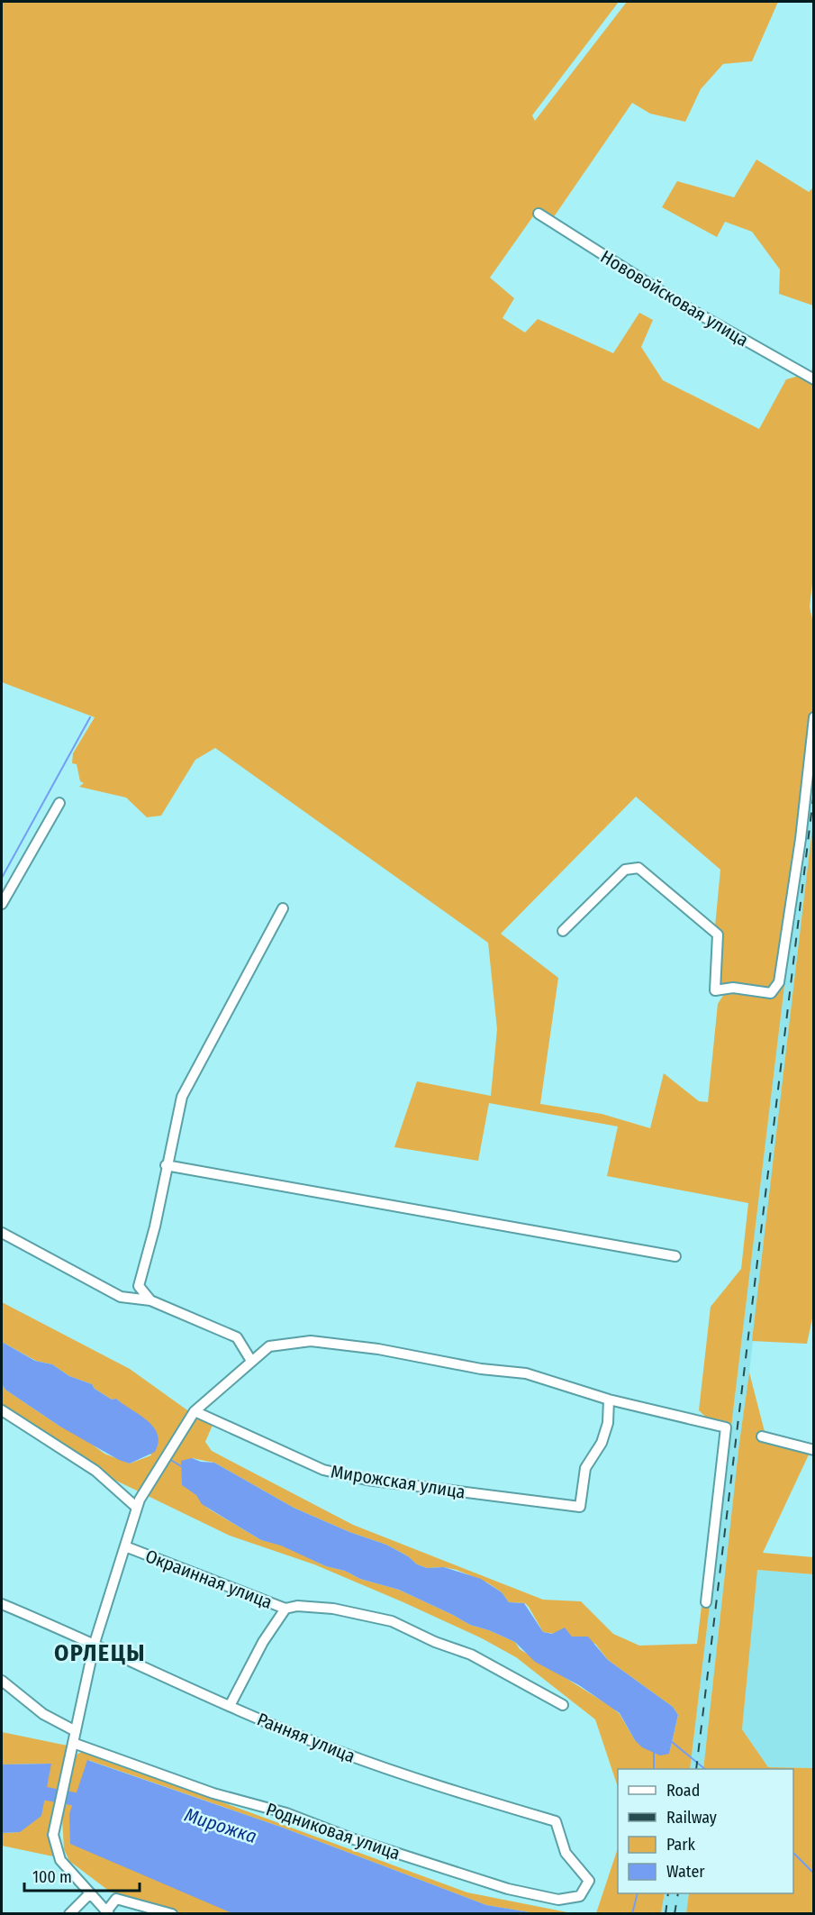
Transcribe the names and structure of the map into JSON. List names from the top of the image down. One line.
{"streets":{"street":["Нововойсковая улица","Мирожская улица","Окраинная улица","Ранняя улица","Родниковая улица"]},"crossings":[["Ранняя улица","Родниковая улица"]],"districts":["ОРЛЕЦЫ"],"water":["Мирожка"],"legend":["Road","Railway","Park","Water"],"scale_bar":"100 m"}
